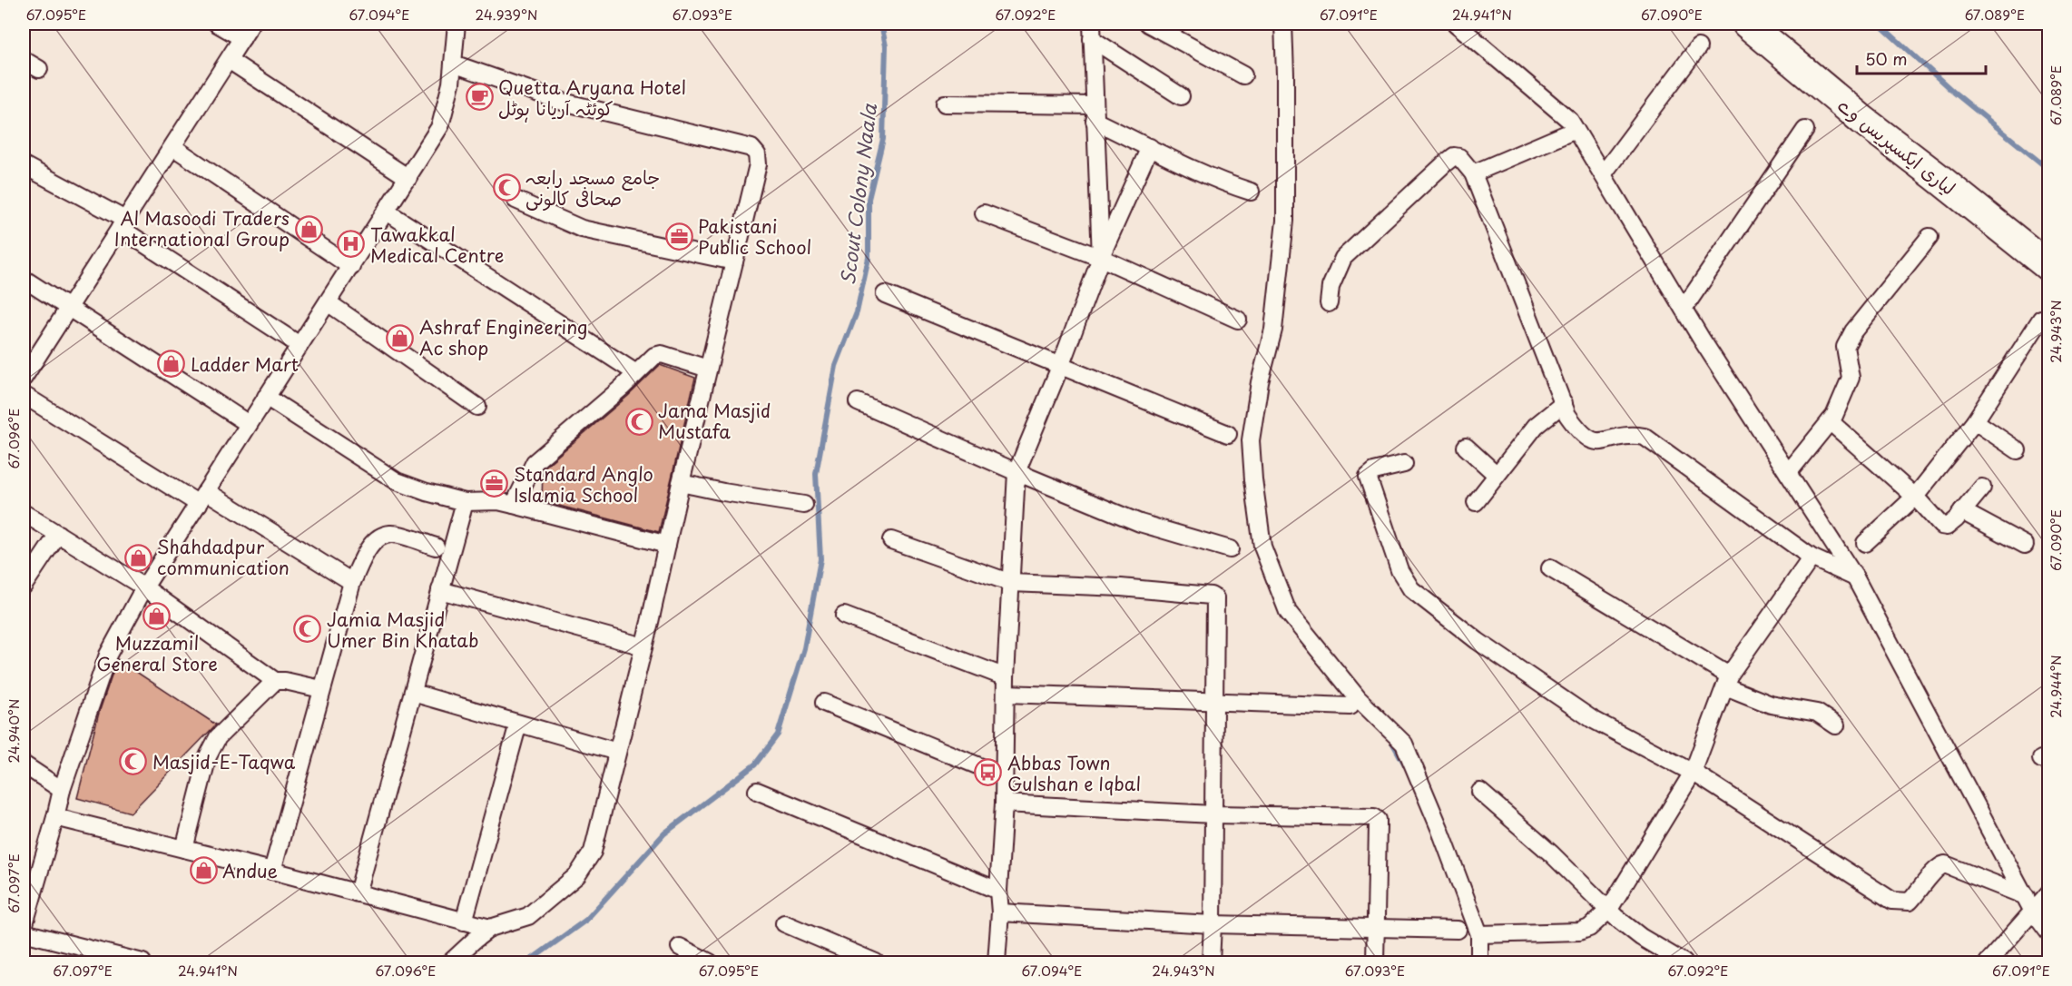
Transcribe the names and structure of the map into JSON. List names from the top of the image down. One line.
{"streets":{"highway":["لیاری ایکسپریس وے"]},"water":["Scout Colony Naala"],"places":{"cafe":["Quetta Aryana Hotel کوئٹہ آریانا ہوٹل"],"mosque":["جامع مسجد رابعہ صحافی کالونی","Jama Masjid Mustafa","Jamia Masjid Umer Bin Khatab","Masjid-E-Taqwa"],"shop":["Al Masoodi Traders International Group","Ashraf Engineering Ac shop","Ladder Mart","Shahdadpur communication","Muzzamil General Store","Andue"],"office":["Pakistani Public School","Standard Anglo Islamia School"],"hospital":["Tawakkal Medical Centre"],"bus stop":["Abbas Town Gulshan e Iqbal"]},"scale_bar":"50 m","coordinates":["67.095°E","67.094°E","24.939°N","67.093°E","67.092°E","67.091°E","24.941°N","67.090°E","67.089°E","24.943°N","67.096°E","24.944°N","24.940°N","67.097°E"]}
